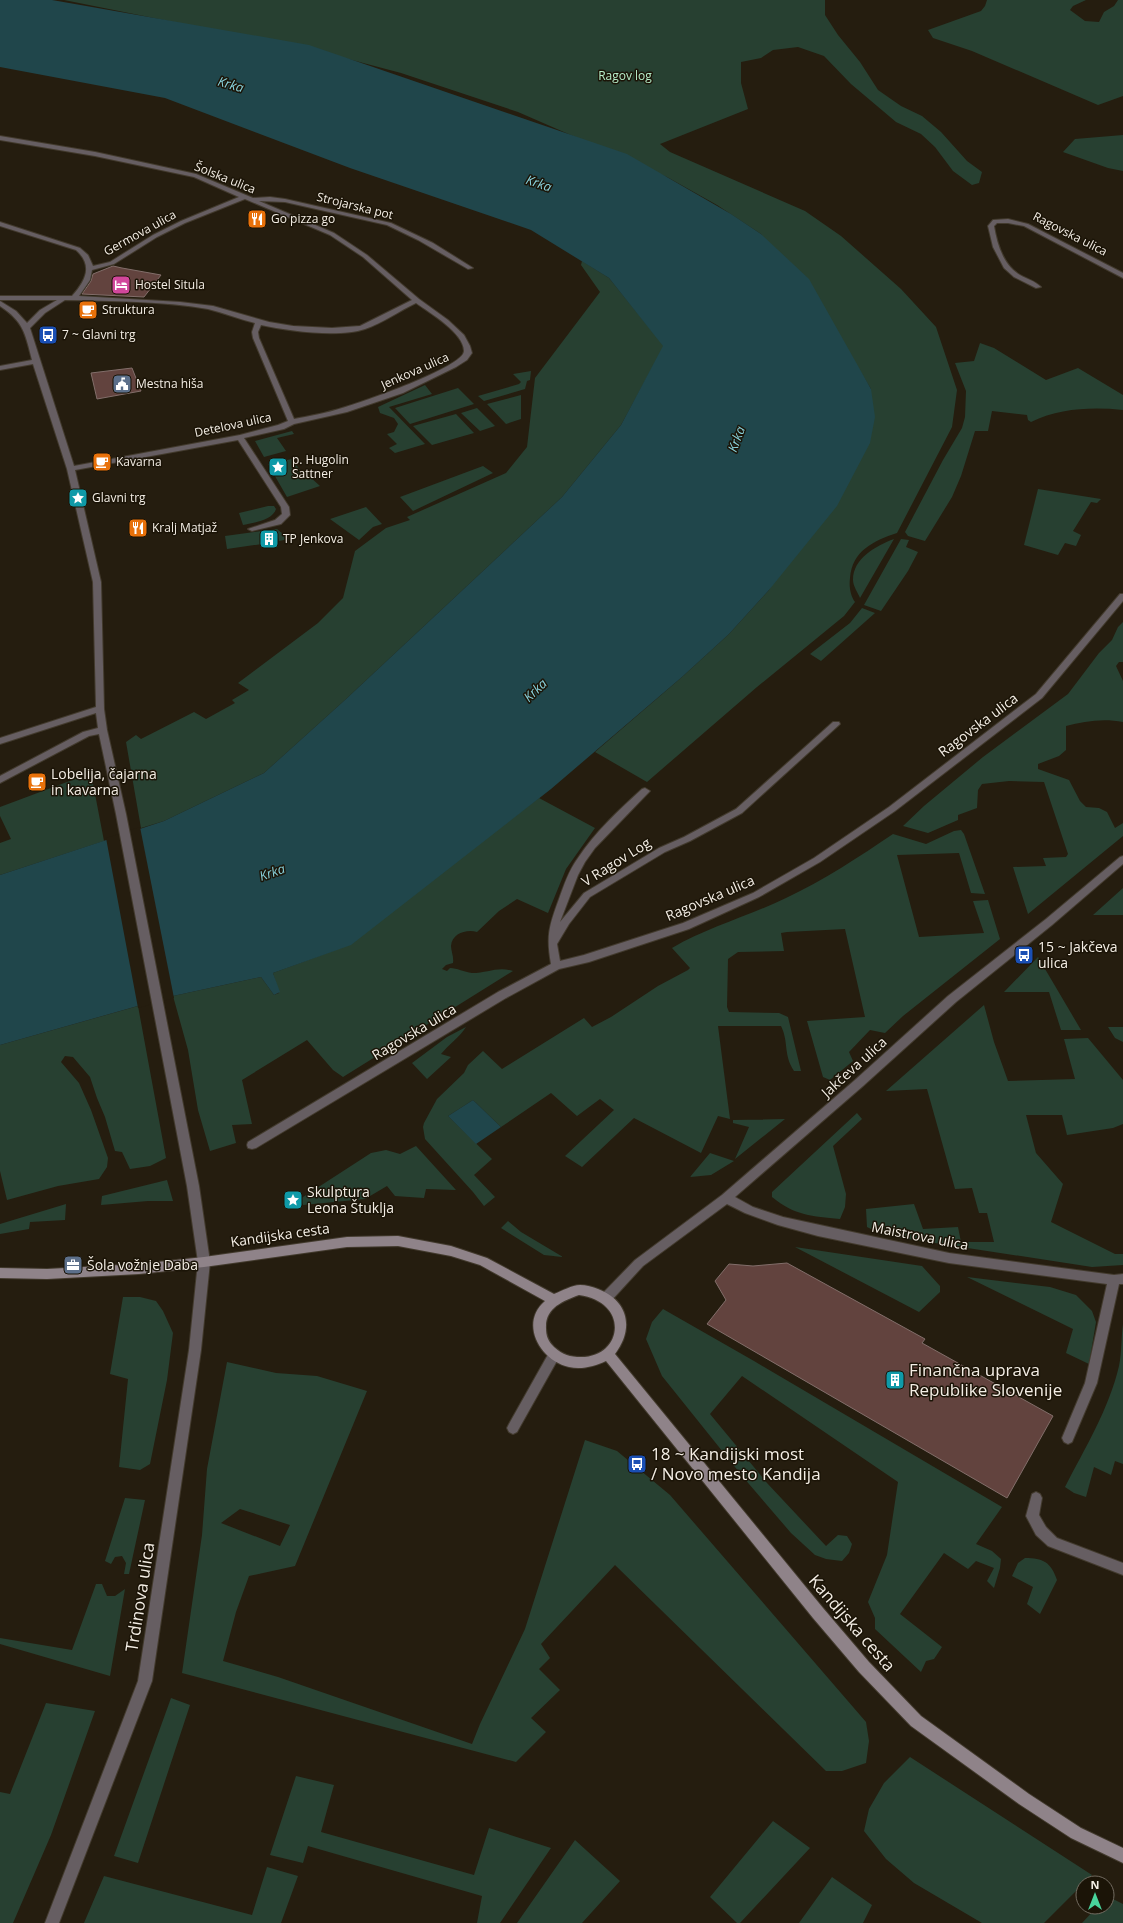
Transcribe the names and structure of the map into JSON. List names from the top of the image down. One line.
{"streets":{"main road":["Kandijska cesta"],"street":["Šolska ulica","Strojarska pot","Germova ulica","Ragovska ulica","Jenkova ulica","Detelova ulica","V Ragov Log","Jakčeva ulica","Maistrova ulica","Trdinova ulica"]},"crossings":[["Šolska ulica","Strojarska pot"],["Šolska ulica","Germova ulica"],["Šolska ulica","Jenkova ulica"],["Strojarska pot","Germova ulica"],["Jenkova ulica","Detelova ulica"],["Jakčeva ulica","Kandijska cesta"],["Jakčeva ulica","Maistrova ulica"],["Kandijska cesta","Trdinova ulica"]],"water":["Krka"],"parks":["Ragov log"],"places":{"restaurant":["Go pizza go","Kralj Matjaž"],"hotel":["Hostel Situla"],"cafe":["Struktura","Kavarna","Lobelija, čajarna in kavarna"],"bus stop":["7 ~ Glavni trg","15 ~ Jakčeva ulica","18 ~ Kandijski most / Novo mesto Kandija"],"public building":["Mestna hiša"],"place":["p. Hugolin Sattner","Glavni trg","Skulptura Leona Štuklja"],"building":["TP Jenkova","Finančna uprava Republike Slovenije"],"office":["Šola vožnje Daba"]},"north":"top"}
